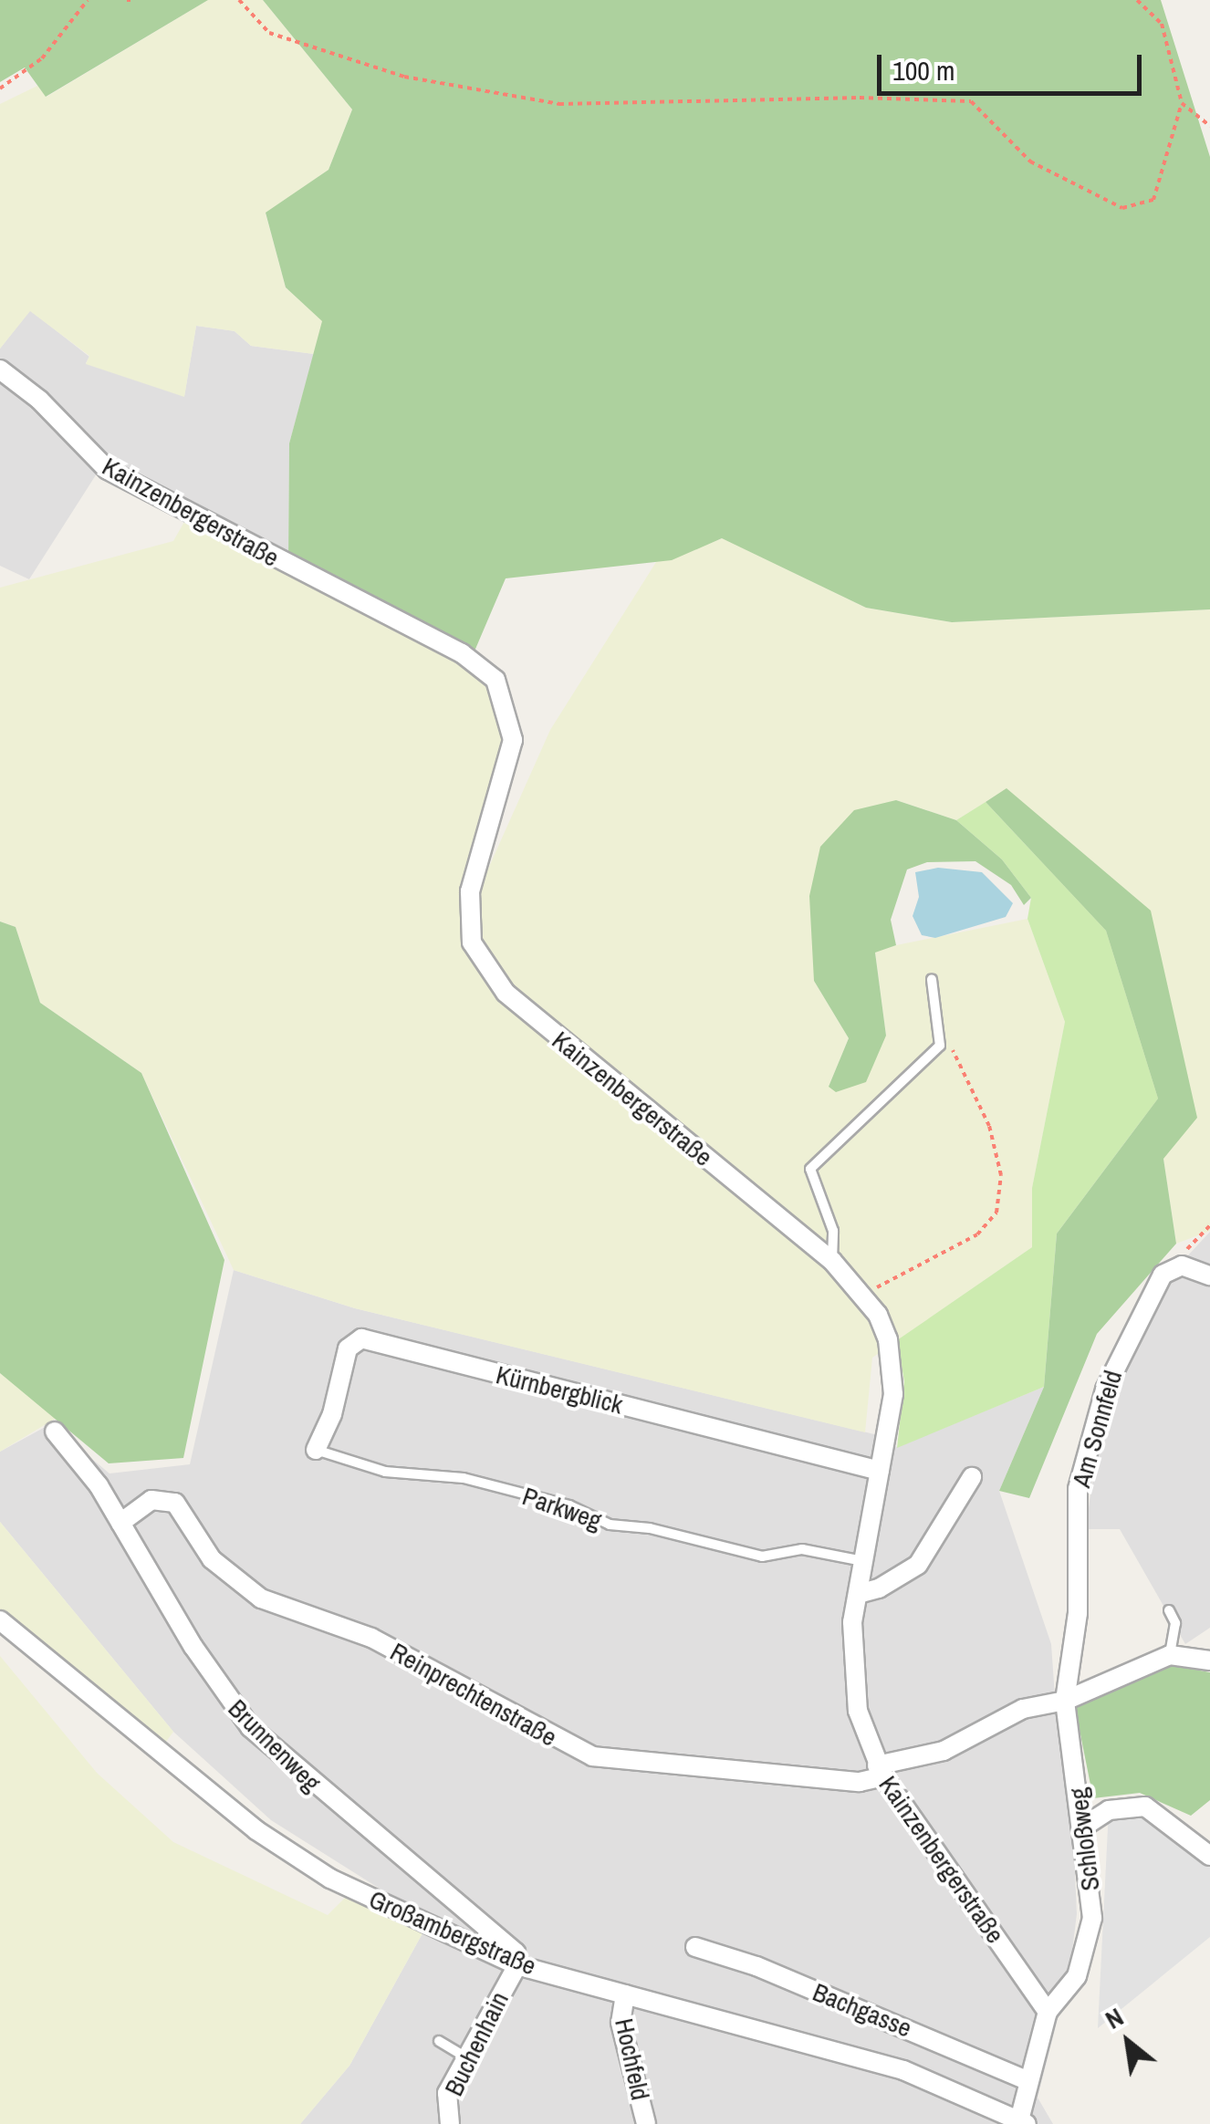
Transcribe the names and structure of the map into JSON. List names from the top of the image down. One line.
{"streets":{"street":["Kainzenbergerstraße","Kürnbergblick","Am Sonnfeld","Reinprechtenstraße","Brunnenweg","Schloßweg","Großambergstraße","Bachgasse","Buchenhain","Hochfeld"],"lane":["Parkweg"]},"crossings":[["Kainzenbergerstraße","Kürnbergblick"],["Kainzenbergerstraße","Parkweg"],["Kainzenbergerstraße","Reinprechtenstraße"],["Kainzenbergerstraße","Schloßweg"],["Kürnbergblick","Parkweg"],["Am Sonnfeld","Reinprechtenstraße"],["Am Sonnfeld","Schloßweg"],["Reinprechtenstraße","Brunnenweg"],["Reinprechtenstraße","Schloßweg"],["Brunnenweg","Großambergstraße"],["Brunnenweg","Buchenhain"],["Schloßweg","Großambergstraße"],["Schloßweg","Bachgasse"],["Großambergstraße","Buchenhain"],["Großambergstraße","Hochfeld"]],"scale_bar":"100 m","north":"top left"}
